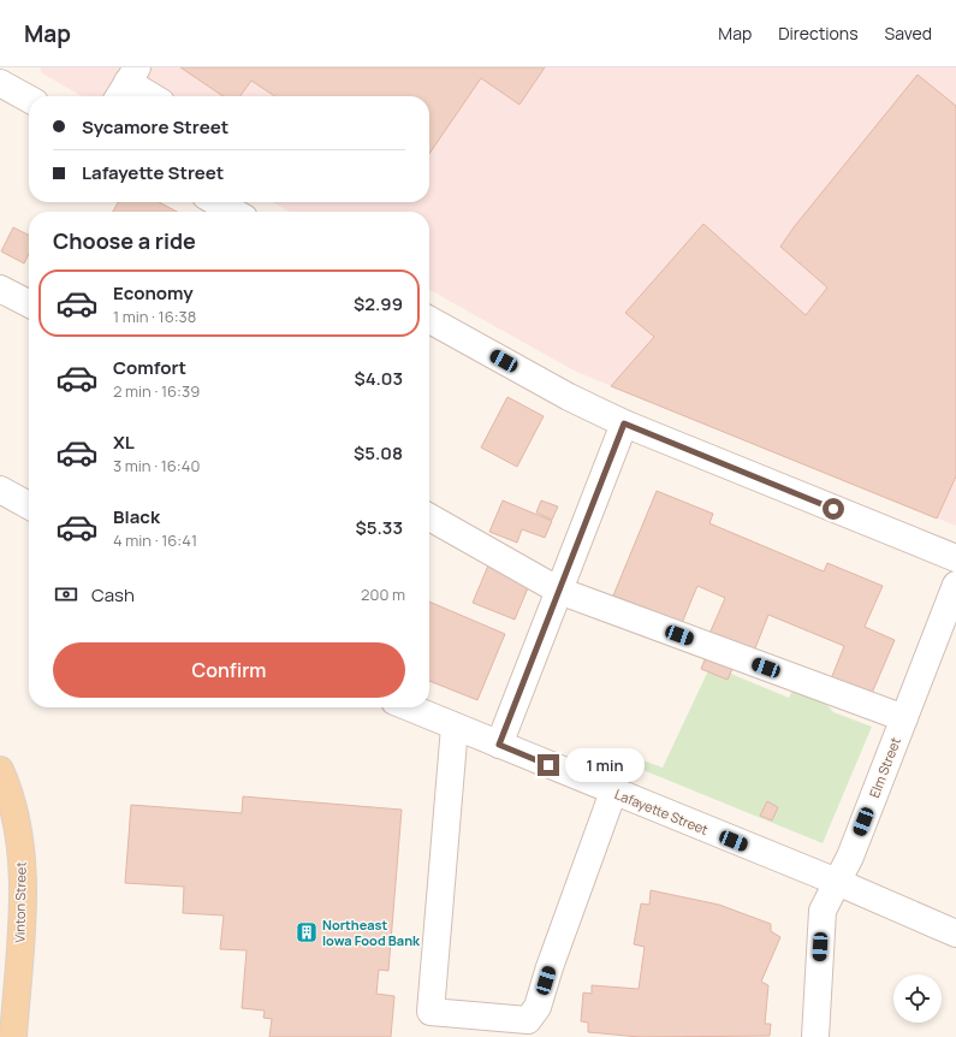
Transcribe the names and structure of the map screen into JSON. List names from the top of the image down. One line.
{"streets":{"main road":["Vinton Street"],"street":["Elm Street","Lafayette Street"]},"crossings":[["Elm Street","Lafayette Street"]],"places":{"building":["Northeast Iowa Food Bank"]},"page":{"header":"Map","nav":["Map","Directions","Saved"],"banner":["Sycamore Street","Lafayette Street"],"heading":"Choose a ride","list":[{"name":"Economy","note":"1 min · 16:38","value":"$2.99"},{"name":"Comfort","note":"2 min · 16:39","value":"$4.03"},{"name":"XL","note":"3 min · 16:40","value":"$5.08"},{"name":"Black","note":"4 min · 16:41","value":"$5.33"}],"pay":["Cash","200 m"],"buttons":"Confirm","bubble":"1 min"}}
